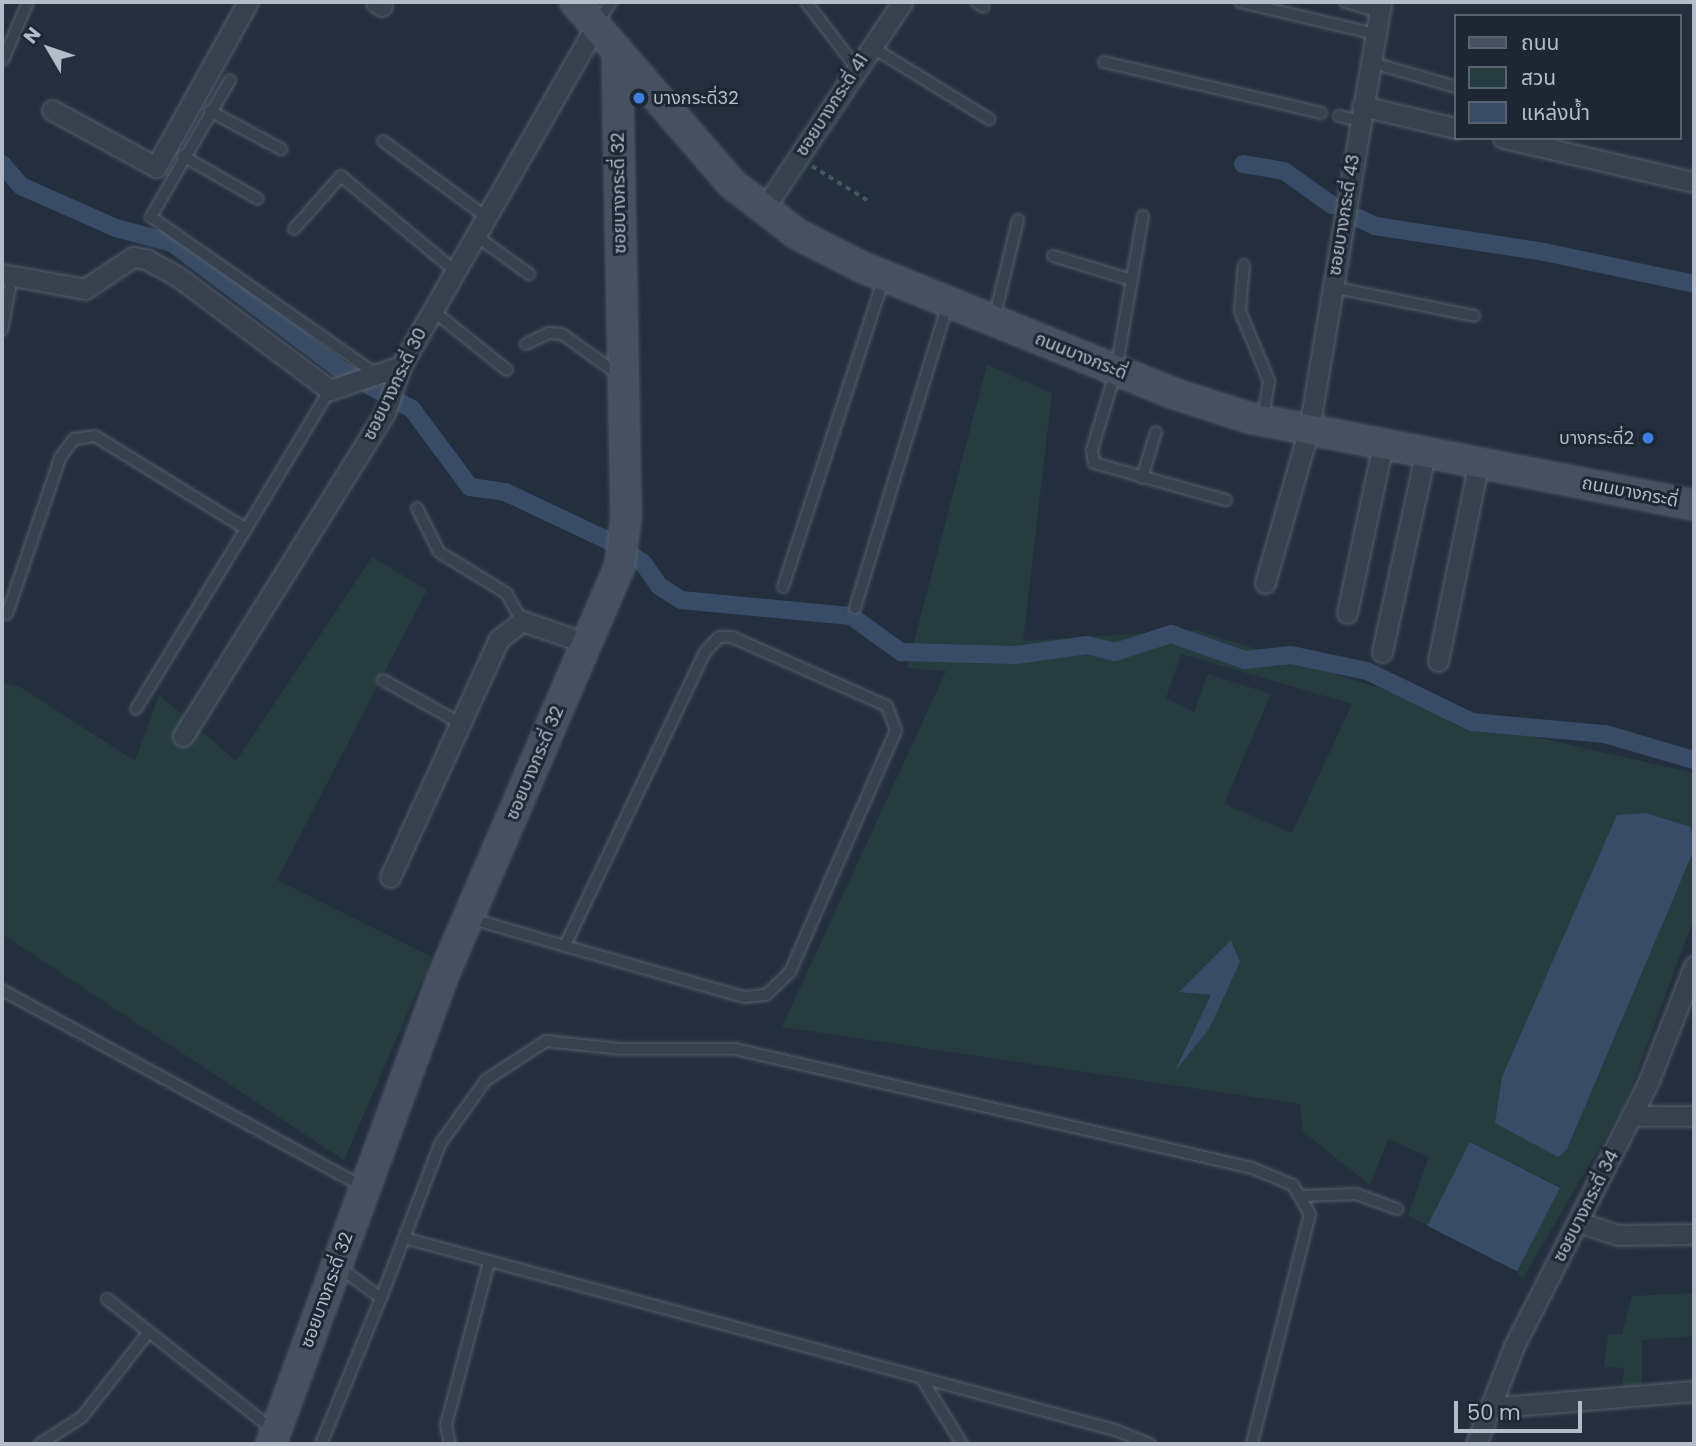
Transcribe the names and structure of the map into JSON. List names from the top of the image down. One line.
{"streets":{"street":["ซอยบางกระดี่ 41","ซอยบางกระดี่ 32","ซอยบางกระดี่ 43","ถนนบางกระดี่","ซอยบางกระดี่ 30","ซอยบางกระดี่ 34"]},"crossings":[["ซอยบางกระดี่ 41","ถนนบางกระดี่"],["ซอยบางกระดี่ 32","ถนนบางกระดี่"],["ซอยบางกระดี่ 43","ถนนบางกระดี่"],["ถนนบางกระดี่","ซอยบางกระดี่ 30"]],"places":["บางกระดี่32","บางกระดี่2"],"legend":["ถนน","สวน","แหล่งน้ำ"],"scale_bar":"50 m","north":"top left"}
